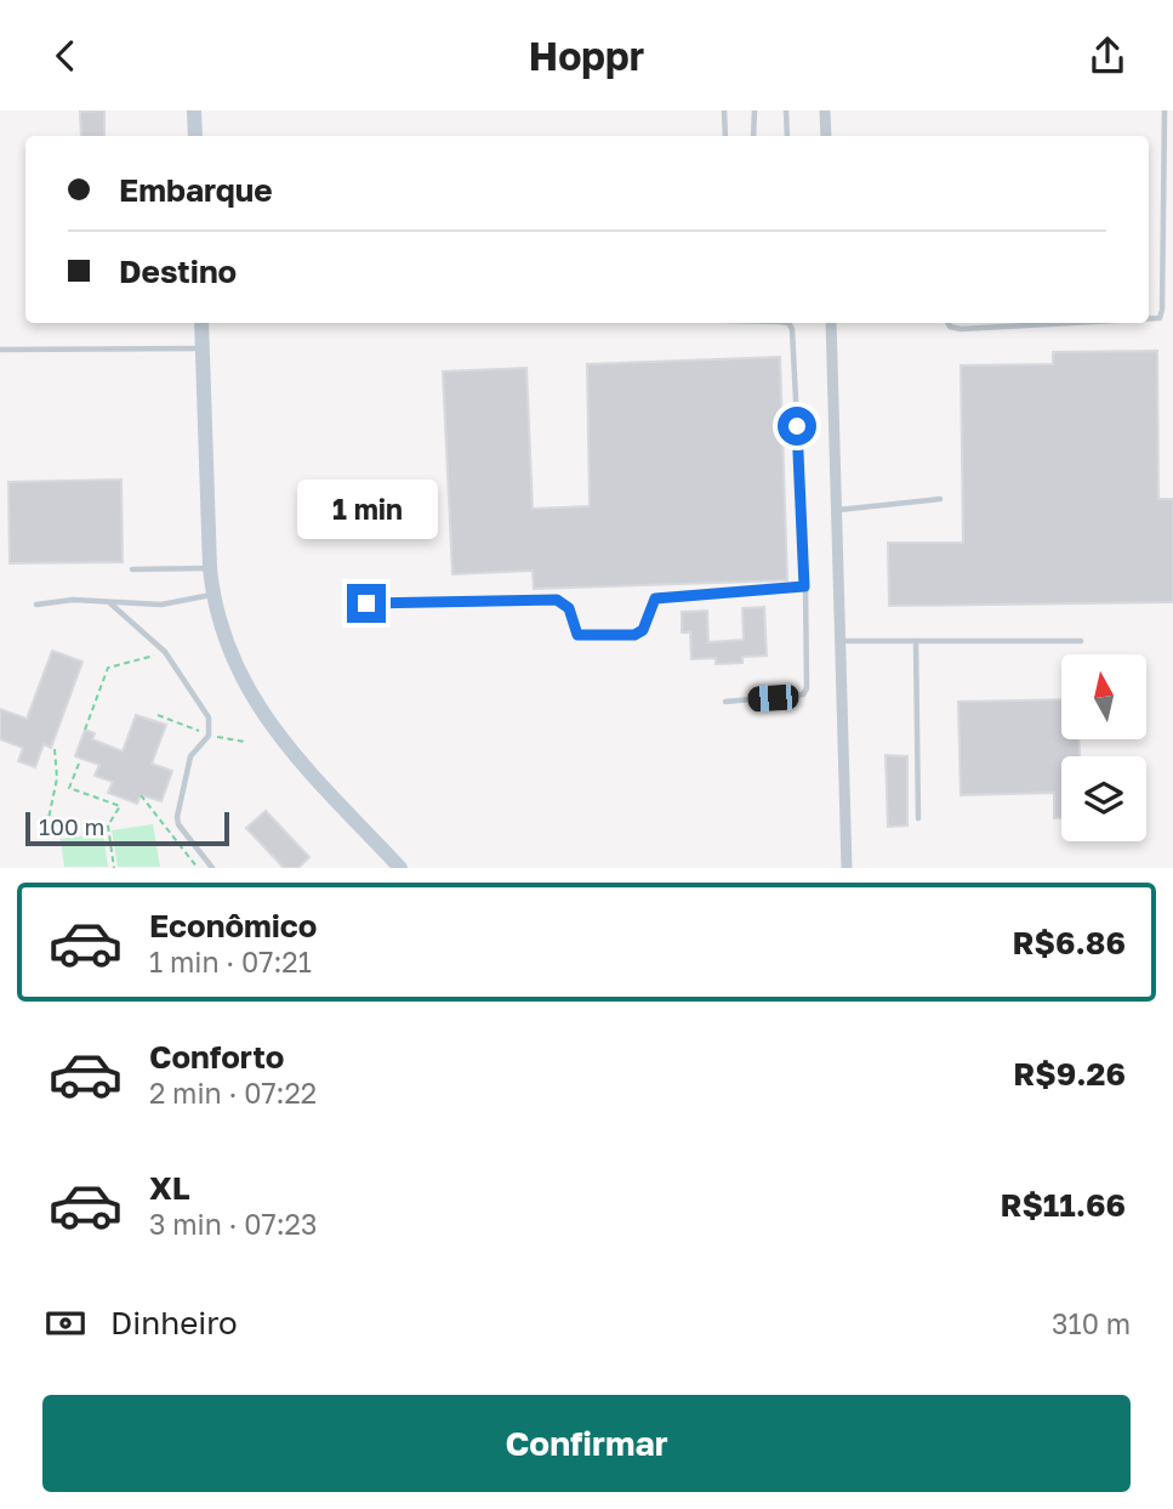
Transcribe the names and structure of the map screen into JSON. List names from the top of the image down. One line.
{"scale_bar":"100 m","north":"top","page":{"header":"Hoppr","banner":["Embarque","Destino"],"bubble":"1 min","scale":"100 m","list":[{"name":"Econômico","note":"1 min · 07:21","value":"R$6.86"},{"name":"Conforto","note":"2 min · 07:22","value":"R$9.26"},{"name":"XL","note":"3 min · 07:23","value":"R$11.66"}],"pay":["Dinheiro","310 m"],"buttons":"Confirmar"}}
